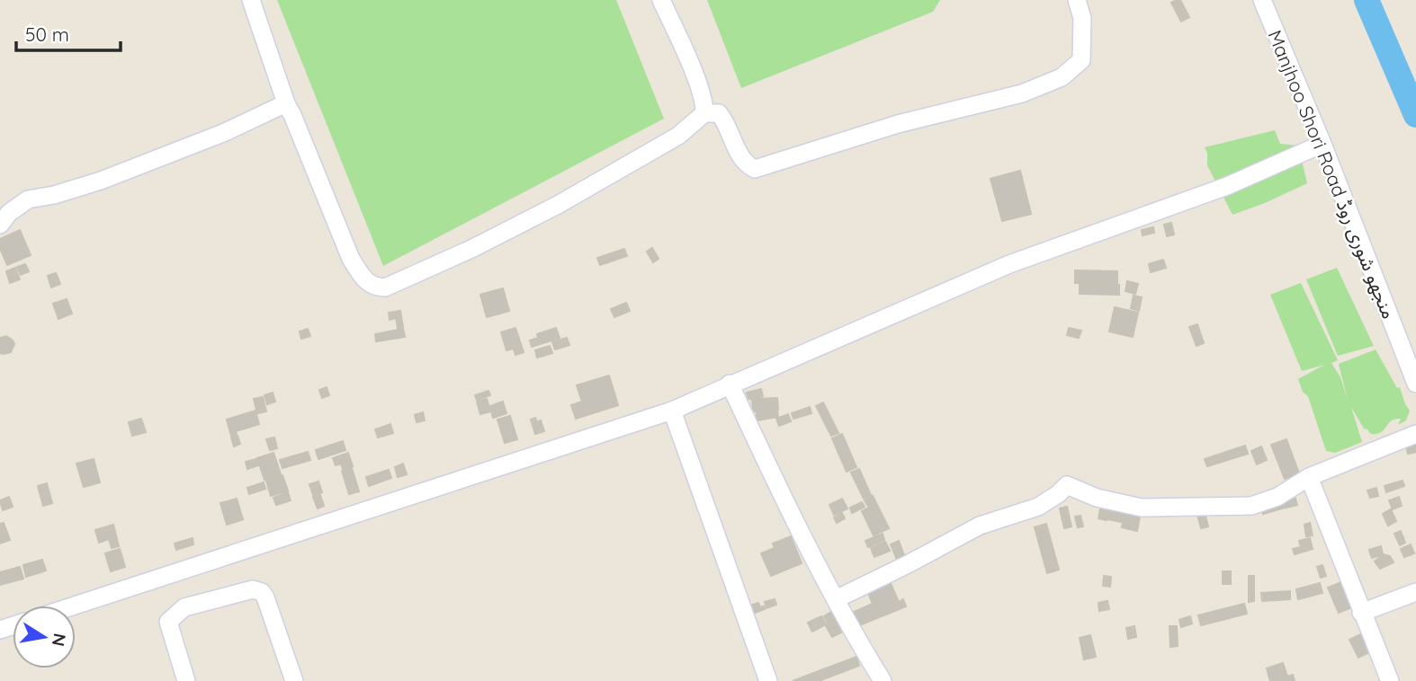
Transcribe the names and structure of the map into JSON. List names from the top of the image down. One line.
{"streets":{"street":["Manjhoo Shori Road منجھو شوری روڈ"]},"scale_bar":"50 m","north":"right"}
